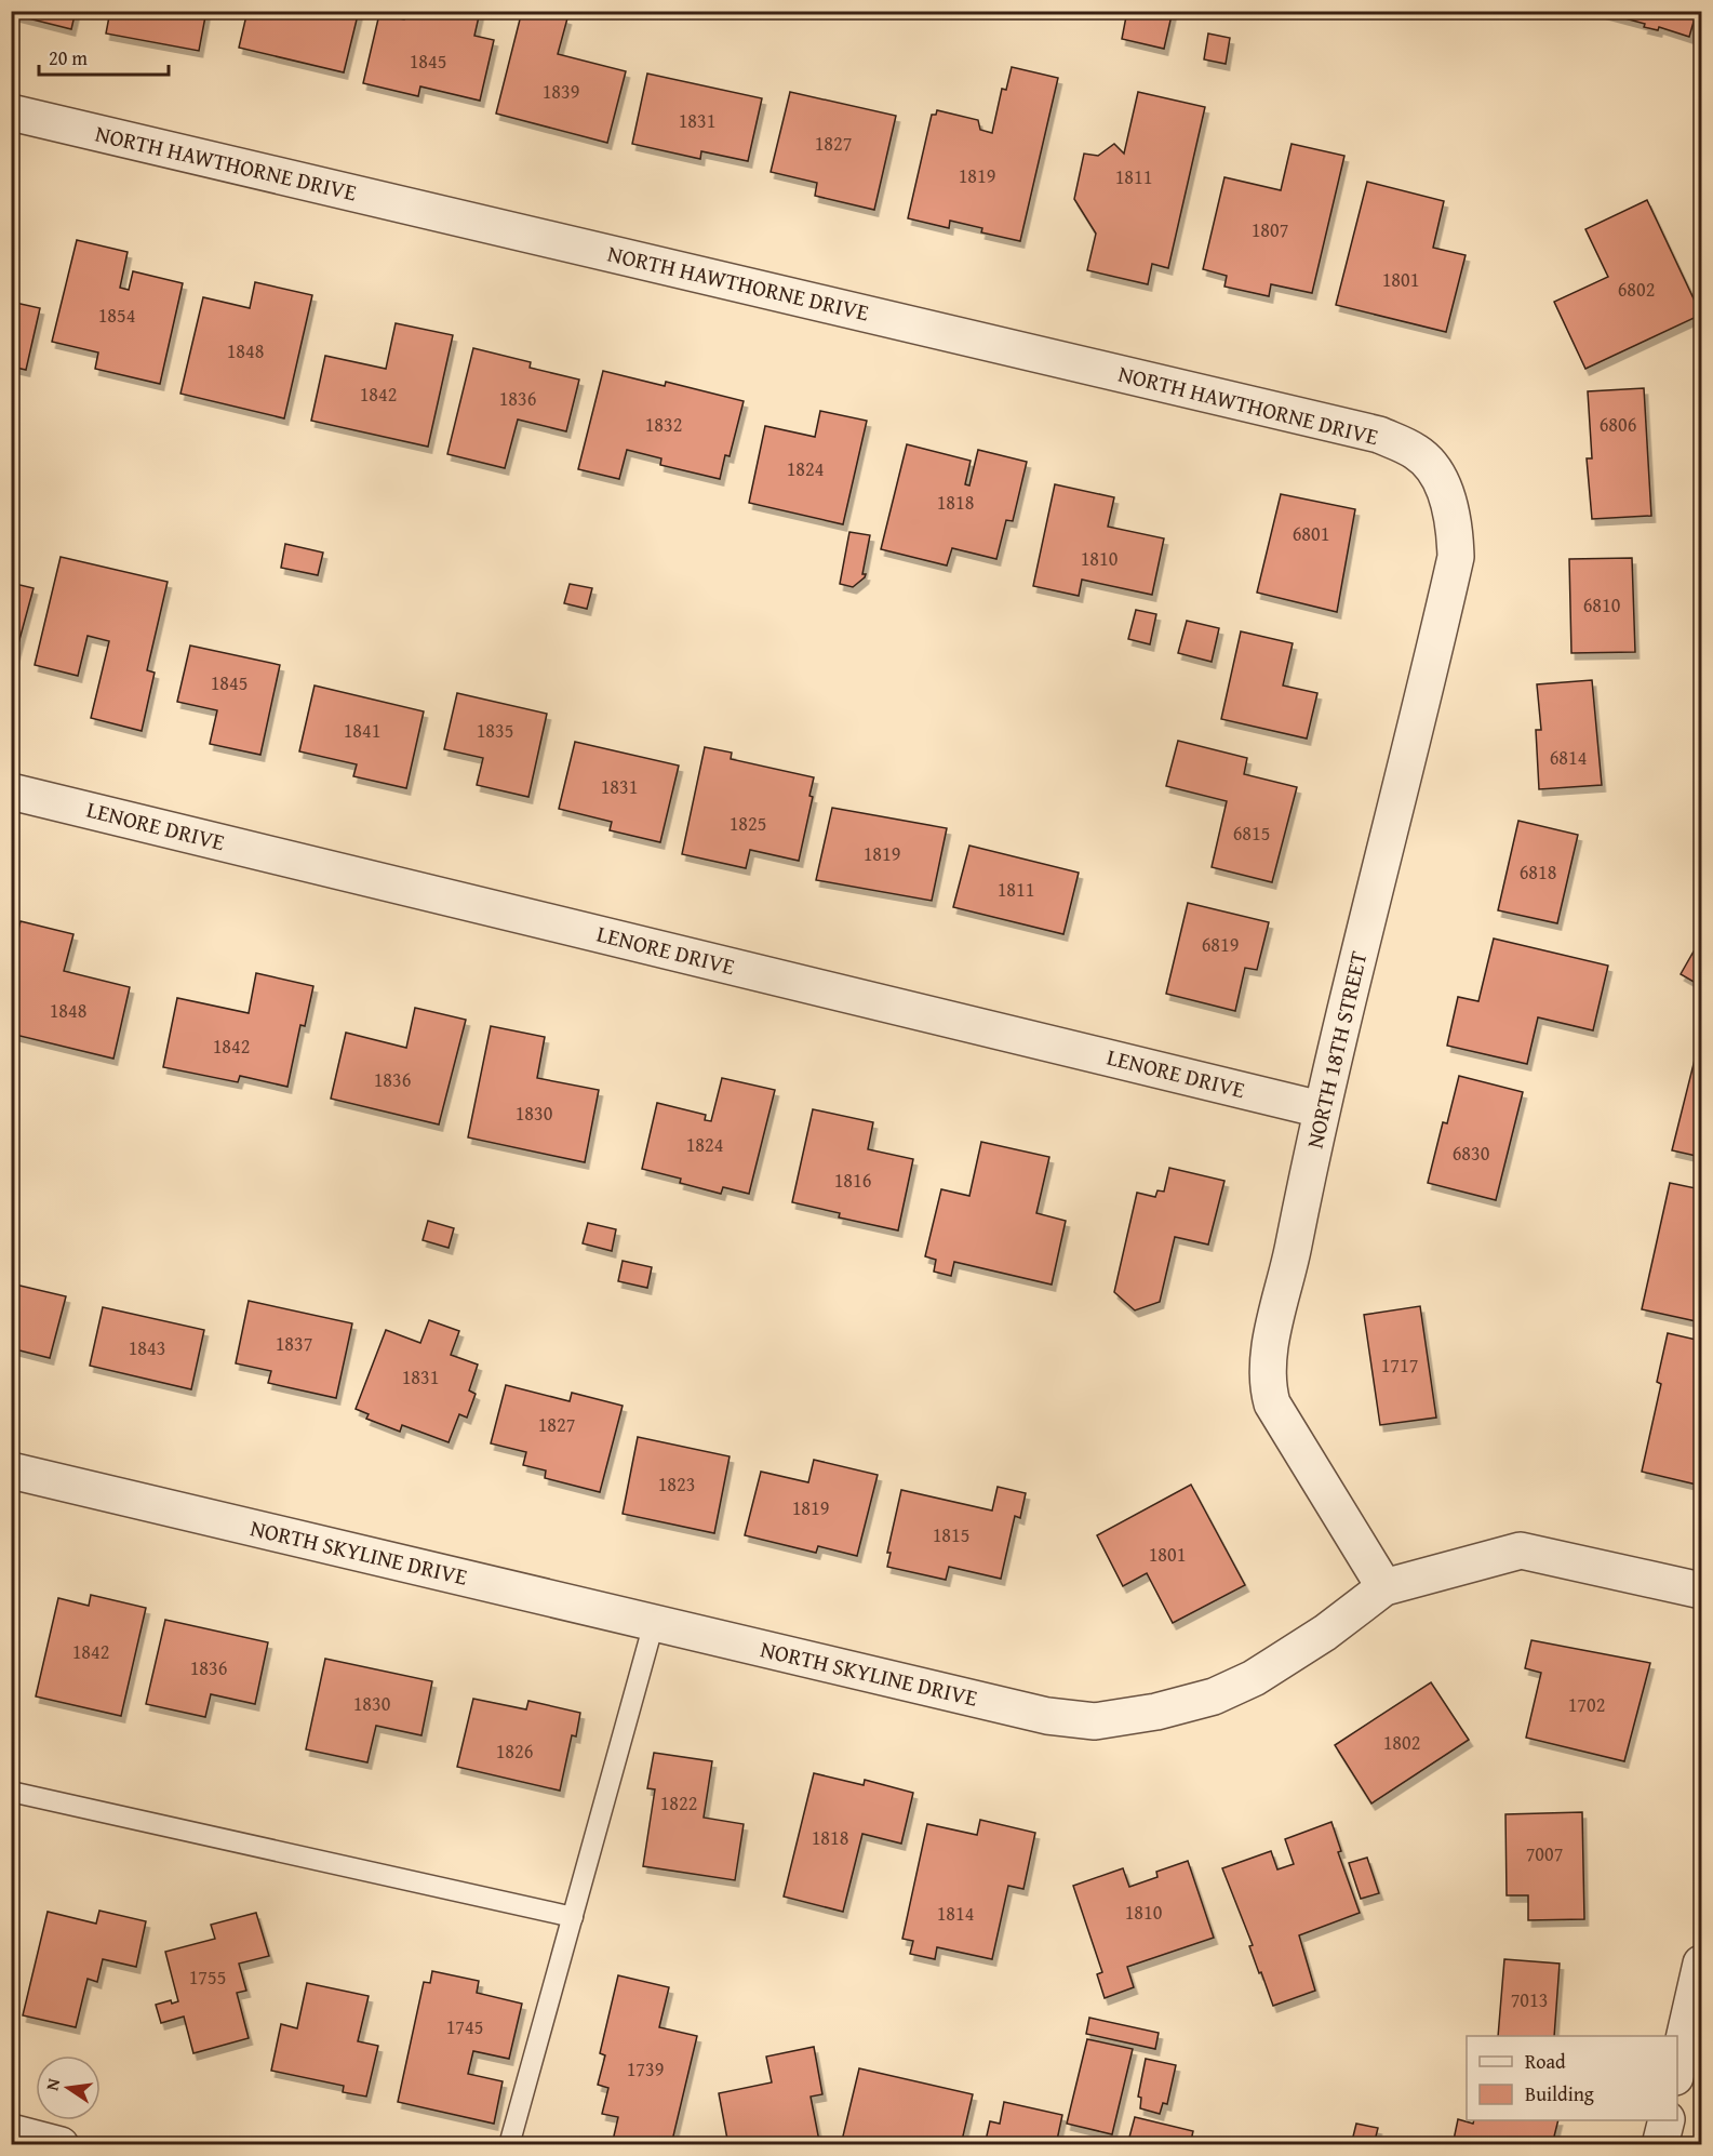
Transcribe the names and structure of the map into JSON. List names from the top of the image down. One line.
{"streets":{"street":["NORTH HAWTHORNE DRIVE","LENORE DRIVE","NORTH 18TH STREET","NORTH SKYLINE DRIVE"]},"crossings":[["NORTH HAWTHORNE DRIVE","NORTH 18TH STREET"],["LENORE DRIVE","NORTH 18TH STREET"],["NORTH 18TH STREET","NORTH SKYLINE DRIVE"]],"house_numbers":["1845","1839","1831","1827","1819","1811","1807","1801","6802","1854","1848","1842","1836","1832","6806","1824","1818","6801","1810","6810","1845","1841","1835","6814","1831","1825","6815","1819","6818","1811","6819","1848","1842","1836","1830","1824","6830","1816","1837","1843","1717","1831","1827","1823","1819","1815","1801","1842","1836","1830","1702","1802","1826","1822","1818","7007","1810","1814","1755","7013","1745","1739"],"legend":["Road","Building"],"scale_bar":"20 m","north":"left"}
